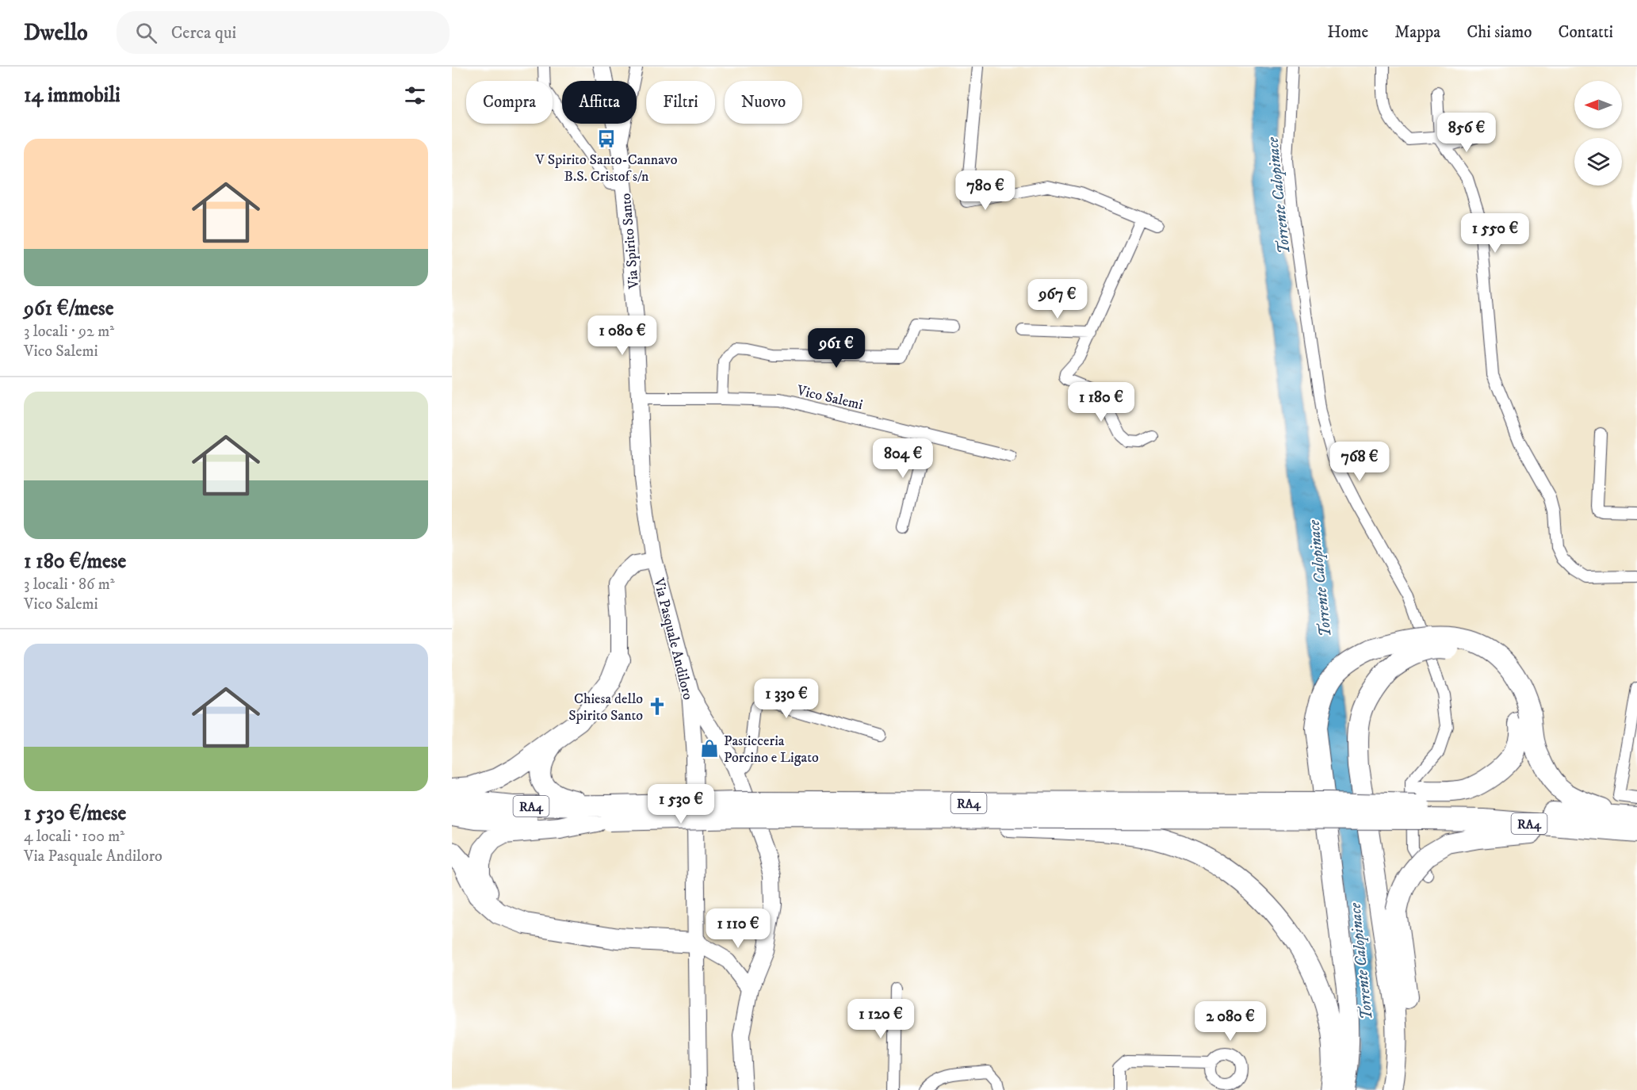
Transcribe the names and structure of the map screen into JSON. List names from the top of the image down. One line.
{"streets":{"highway":["RA4"],"street":["Via Spirito Santo","Vico Salemi","Via Pasquale Andiloro"]},"crossings":[["Via Spirito Santo","Vico Salemi"],["Via Spirito Santo","Via Pasquale Andiloro"]],"water":["Torrente Calopinace"],"places":{"bus stop":["V Spirito Santo-Cannavo B.S. Cristof s/n"],"church":["Chiesa dello Spirito Santo"],"shop":["Pasticceria Porcino e Ligato"]},"north":"left","page":{"header":"Dwello","search":"Cerca qui","nav":["Home","Mappa","Chi siamo","Contatti"],"heading":"14 immobili","chip":["Compra","Affitta","Filtri","Nuovo"],"price":["856 €","780 €","1 550 €","967 €","1 080 €","961 €","1 180 €","804 €","768 €","1 330 €","1 530 €","1 110 €","1 120 €","2 080 €"],"list":[{"name":"961 €/mese","note":"3 locali · 92 m² · Vico Salemi"},{"name":"1 180 €/mese","note":"3 locali · 86 m² · Vico Salemi"},{"name":"1 530 €/mese","note":"4 locali · 100 m² · Via Pasquale Andiloro"}]}}
